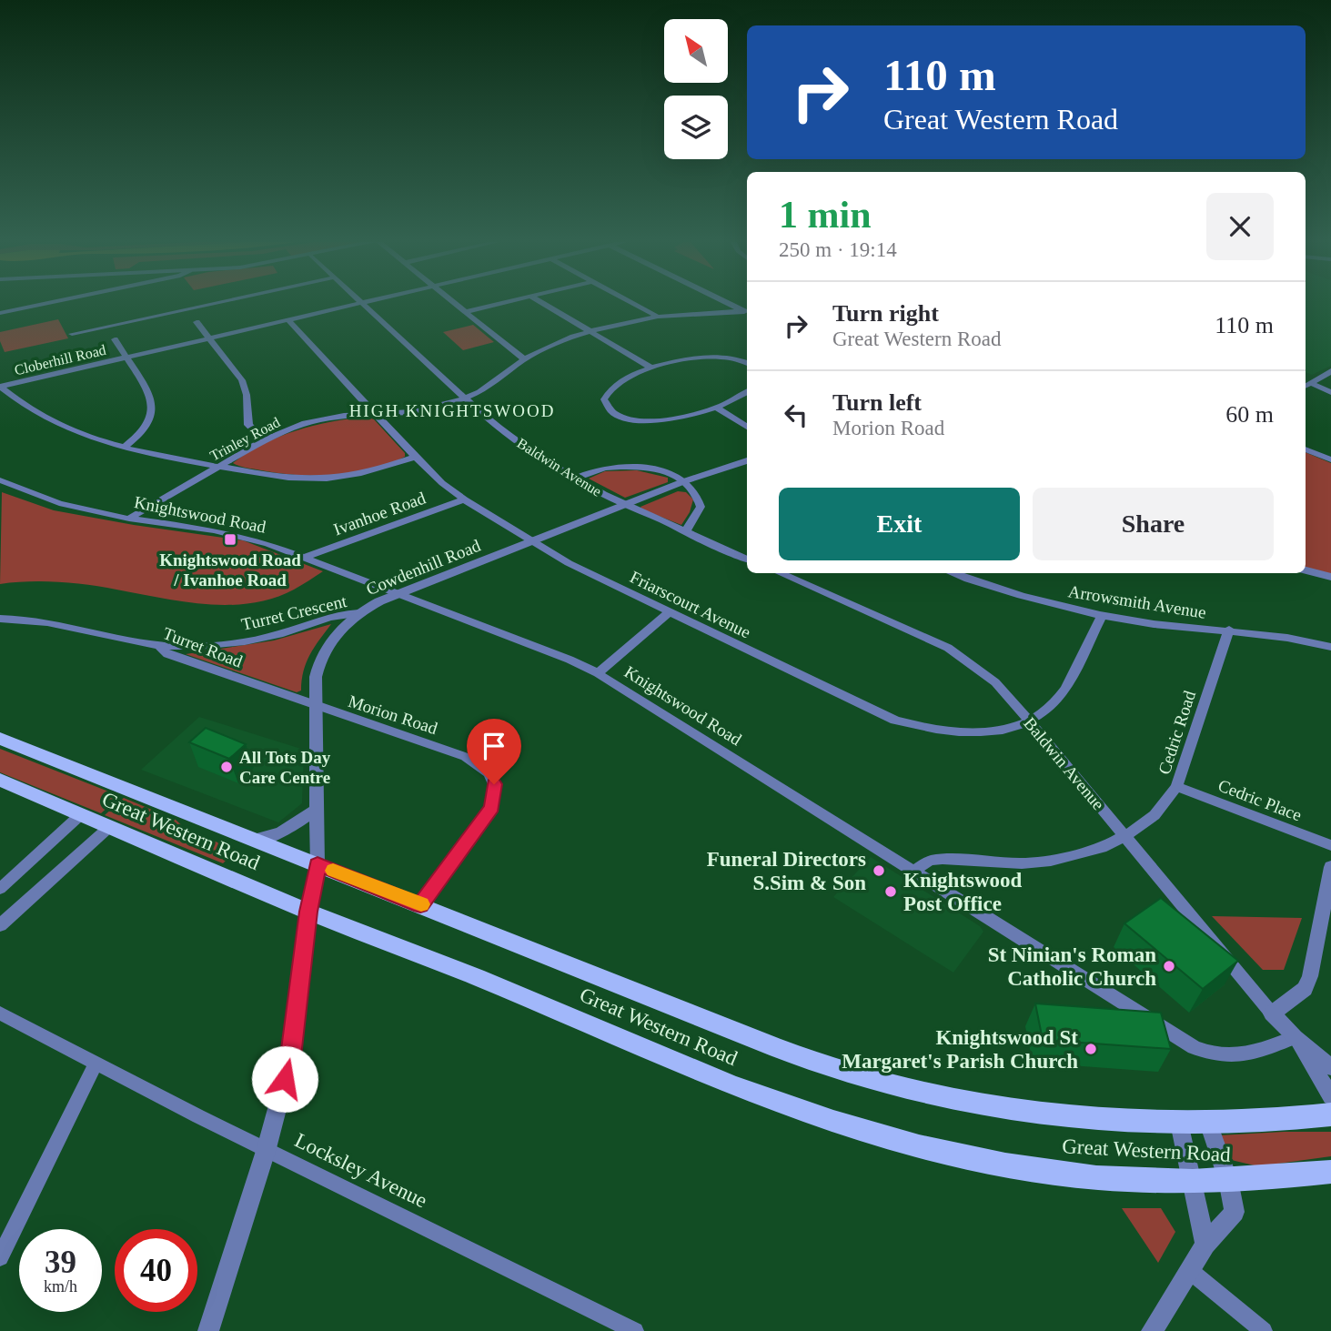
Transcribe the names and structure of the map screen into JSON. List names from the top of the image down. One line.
{"streets":{"main road":["Great Western Road"],"street":["Cloberhill Road","Trinley Road","Baldwin Avenue","Ivanhoe Road","Knightswood Road","Cowdenhill Road","Arrowsmith Avenue","Friarscourt Avenue","Turret Crescent","Turret Road","Morion Road","Cedric Road","Cedric Place","Locksley Avenue"]},"crossings":[["Cloberhill Road","Friarscourt Avenue"],["Trinley Road","Baldwin Avenue"],["Trinley Road","Knightswood Road"],["Trinley Road","Friarscourt Avenue"],["Baldwin Avenue","Knightswood Road"],["Baldwin Avenue","Cowdenhill Road"],["Baldwin Avenue","Friarscourt Avenue"],["Baldwin Avenue","Cedric Road"],["Ivanhoe Road","Knightswood Road"],["Ivanhoe Road","Friarscourt Avenue"],["Knightswood Road","Cowdenhill Road"],["Knightswood Road","Cedric Road"],["Cowdenhill Road","Friarscourt Avenue"],["Cowdenhill Road","Turret Crescent"],["Cowdenhill Road","Turret Road"],["Cowdenhill Road","Morion Road"],["Cowdenhill Road","Great Western Road"],["Cowdenhill Road","Locksley Avenue"],["Arrowsmith Avenue","Friarscourt Avenue"],["Arrowsmith Avenue","Cedric Road"],["Turret Crescent","Turret Road"],["Turret Road","Morion Road"],["Morion Road","Great Western Road"],["Cedric Road","Cedric Place"]],"districts":["HIGH KNIGHTSWOOD"],"places":{"transit":["Knightswood Road / Ivanhoe Road"],"other":["All Tots Day Care Centre","Funeral Directors S.Sim & Son","Knightswood Post Office","St Ninian's Roman Catholic Church","Knightswood St Margaret's Parish Church"]},"north":"top left","page":{"turn":["110 m","Great Western Road"],"heading":["1 min","250 m · 19:14"],"list":[{"name":"Turn right","note":"Great Western Road","value":"110 m"},{"name":"Turn left","note":"Morion Road","value":"60 m"}],"buttons":["Exit","Share"],"speed":"39 km/h","limit":"40"}}
